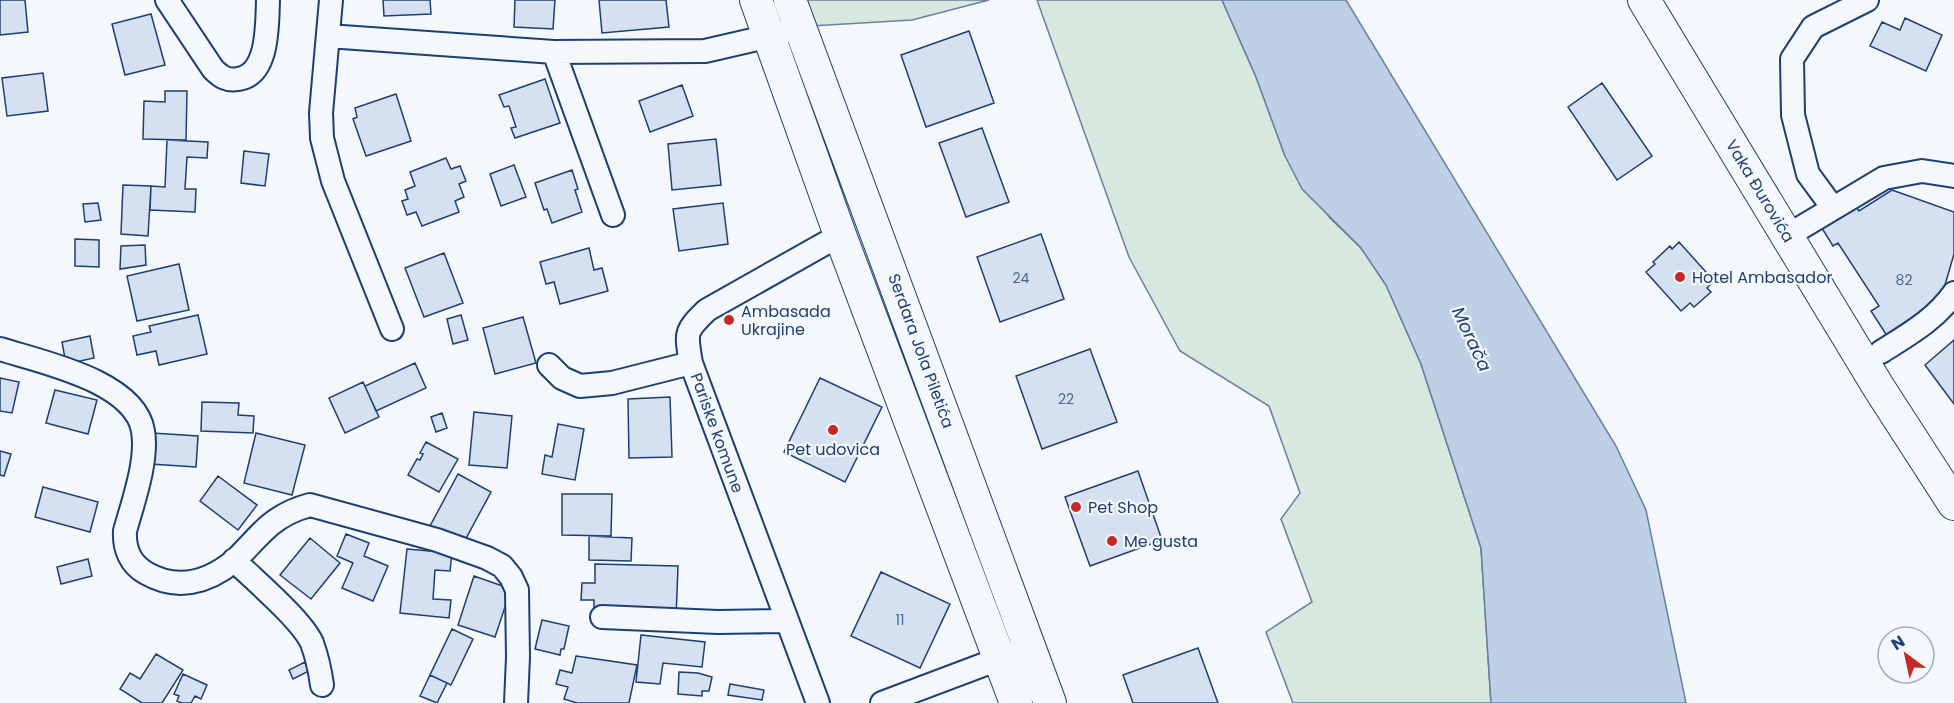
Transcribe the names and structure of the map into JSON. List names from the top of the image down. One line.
{"streets":{"main road":["Vaka Đurovića","Serdara Jola Piletića"],"street":["Pariske komune"]},"water":["Morača"],"places":["Hotel Ambasador","Ambasada Ukrajine","Pet udovica","Pet Shop","Me gusta"],"house_numbers":["24","82","22","11"],"north":"top left"}
